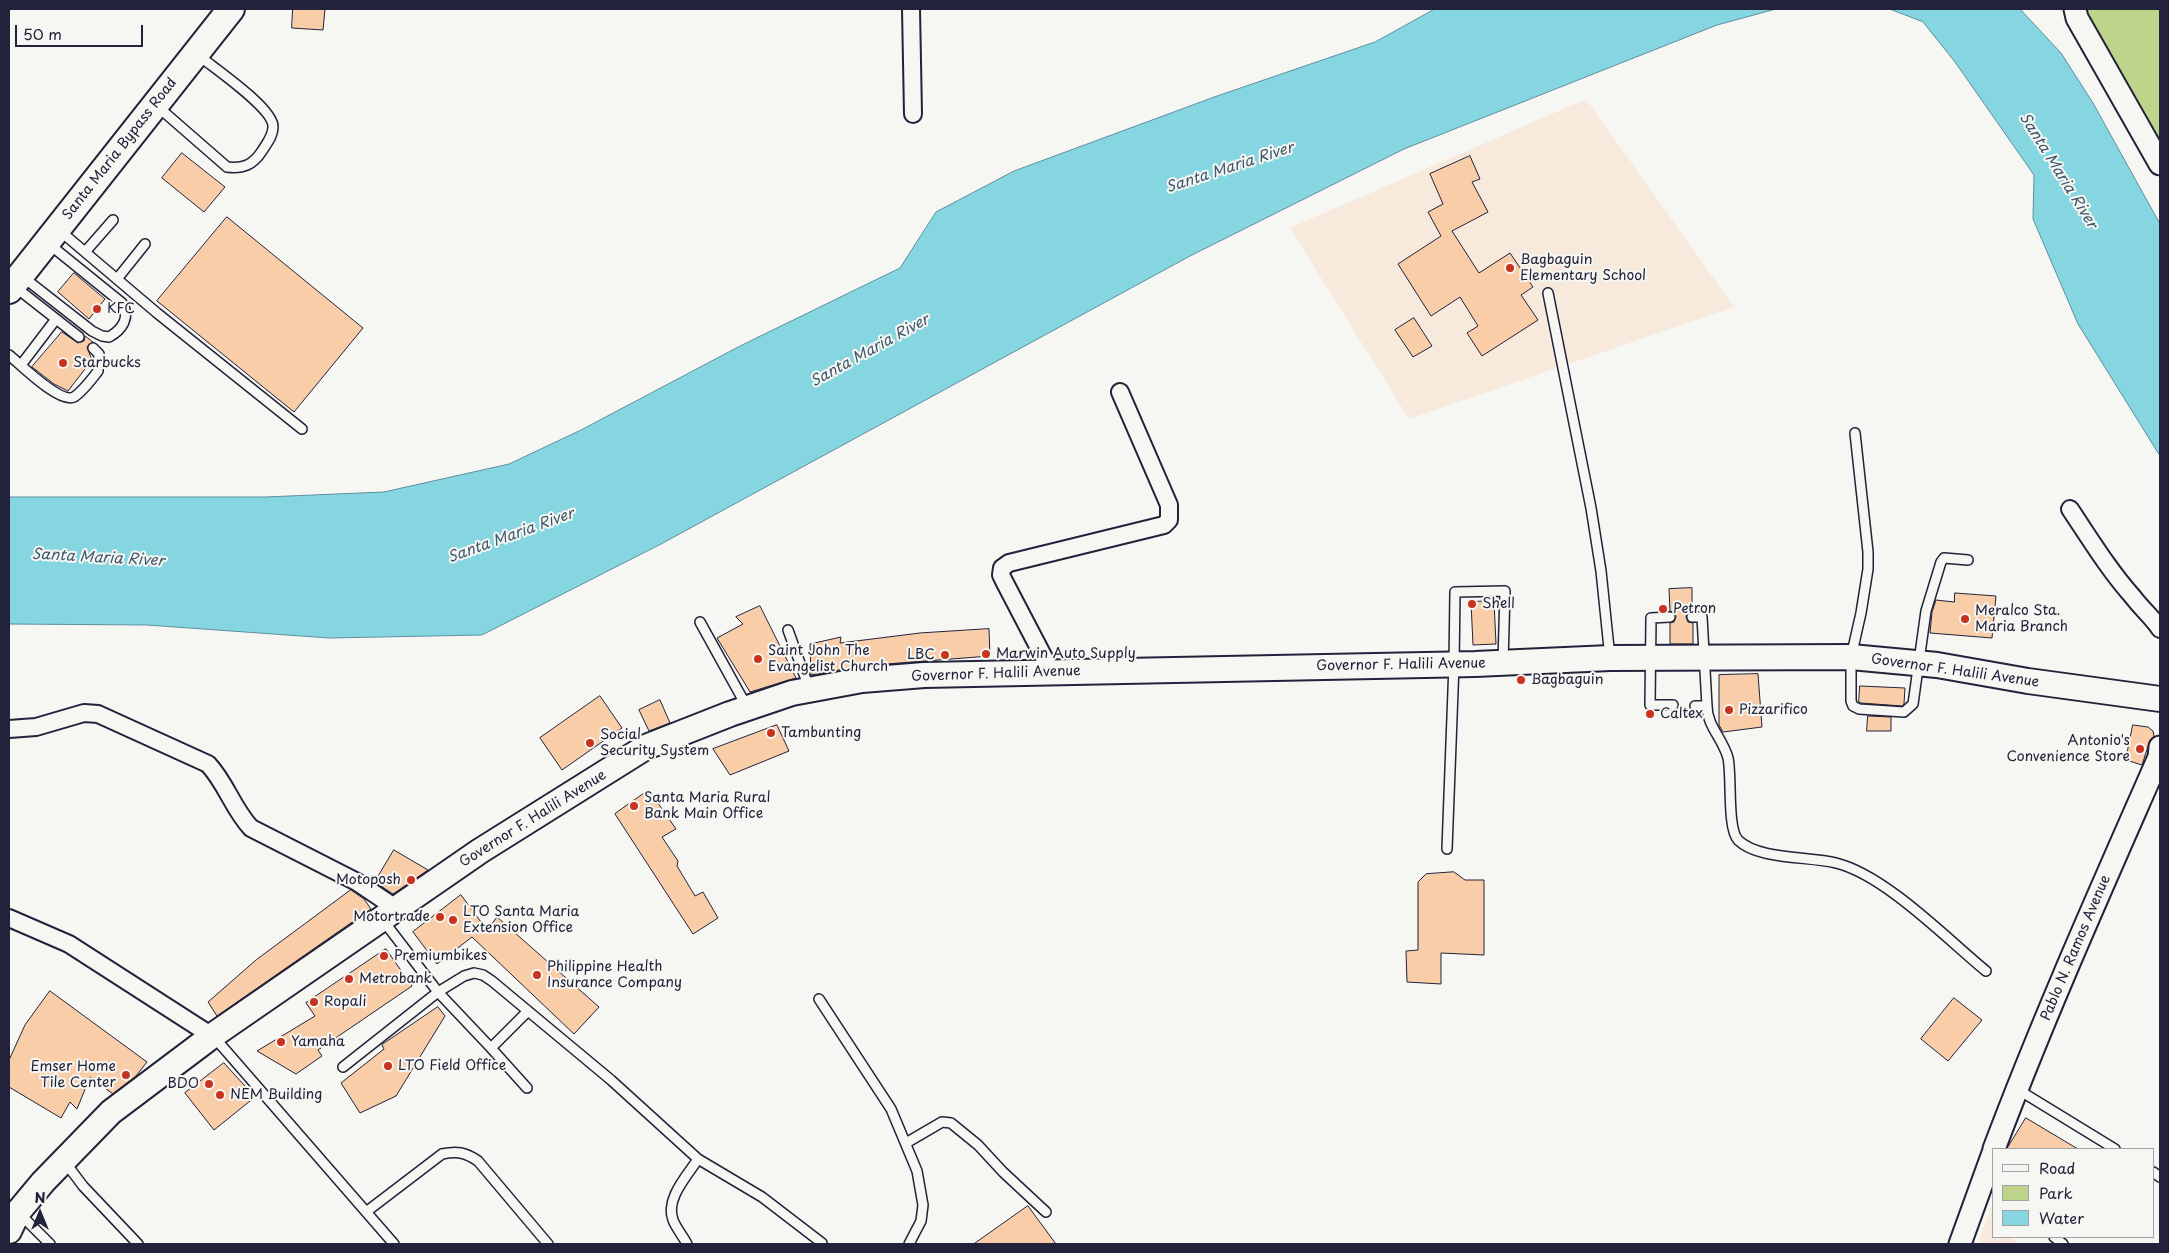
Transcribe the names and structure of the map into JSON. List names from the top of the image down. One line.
{"streets":{"main road":["Santa Maria Bypass Road","Governor F. Halili Avenue"],"street":["Pablo N. Ramos Avenue"]},"water":["Santa Maria River"],"places":["Bagbaguin Elementary School","KFC","Starbucks","Shell","Petron","Meralco Sta. Maria Branch","Marwin Auto Supply","LBC","Saint John The Evangelist Church","Bagbaguin","Pizzarifico","Caltex","Tambunting","Social Security System","Antonio's Convenience Store","Santa Maria Rural Bank Main Office","Motoposh","Motortrade","LTO Santa Maria Extension Office","Premiumbikes","Philippine Health Insurance Company","Metrobank","Ropali","Yamaha","LTO Field Office","Emser Home Tile Center","BDO","NEM Building"],"legend":["Road","Park","Water"],"scale_bar":"50 m","north":"top"}
